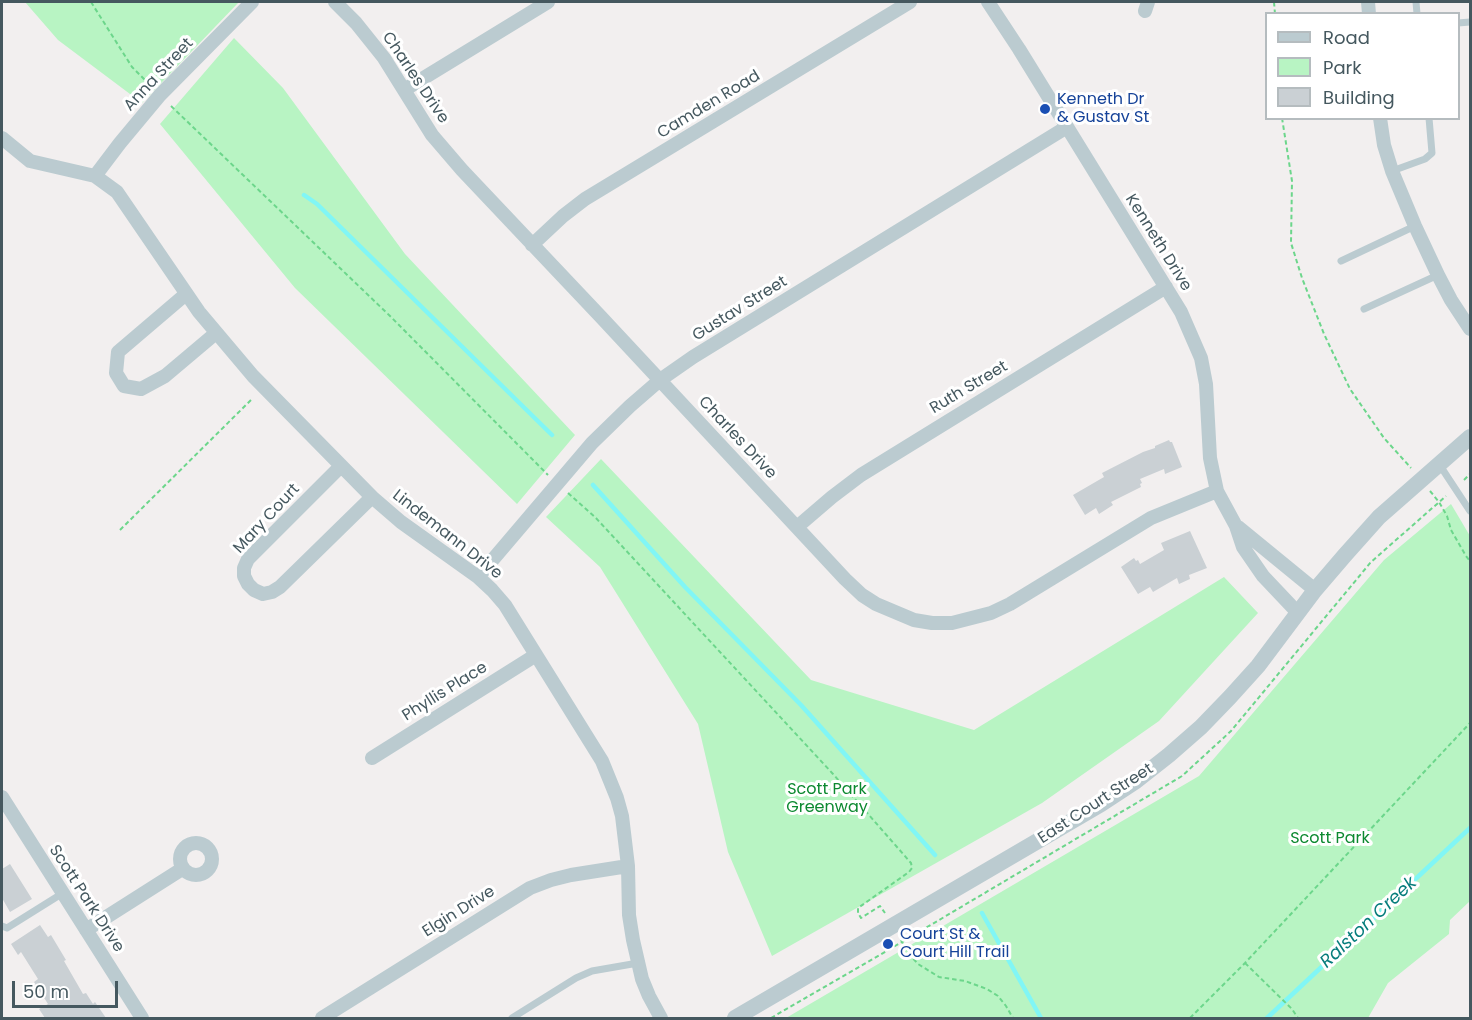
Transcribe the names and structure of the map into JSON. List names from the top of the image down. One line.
{"streets":{"street":["Anna Street","Charles Drive","Camden Road","Kenneth Drive","Gustav Street","Ruth Street","Mary Court","Lindemann Drive","Phyllis Place","East Court Street","Scott Park Drive","Elgin Drive"]},"crossings":[["Anna Street","Lindemann Drive"],["Charles Drive","Camden Road"],["Charles Drive","Kenneth Drive"],["Charles Drive","Gustav Street"],["Charles Drive","Ruth Street"],["Kenneth Drive","Gustav Street"],["Kenneth Drive","Ruth Street"],["Kenneth Drive","East Court Street"],["Gustav Street","Lindemann Drive"],["Mary Court","Lindemann Drive"],["Lindemann Drive","Phyllis Place"],["Lindemann Drive","Elgin Drive"]],"water":["Ralston Creek"],"parks":["Scott Park Greenway","Scott Park"],"places":["Kenneth Dr & Gustav St","Court St & Court Hill Trail"],"legend":["Road","Park","Building"],"scale_bar":"50 m"}
